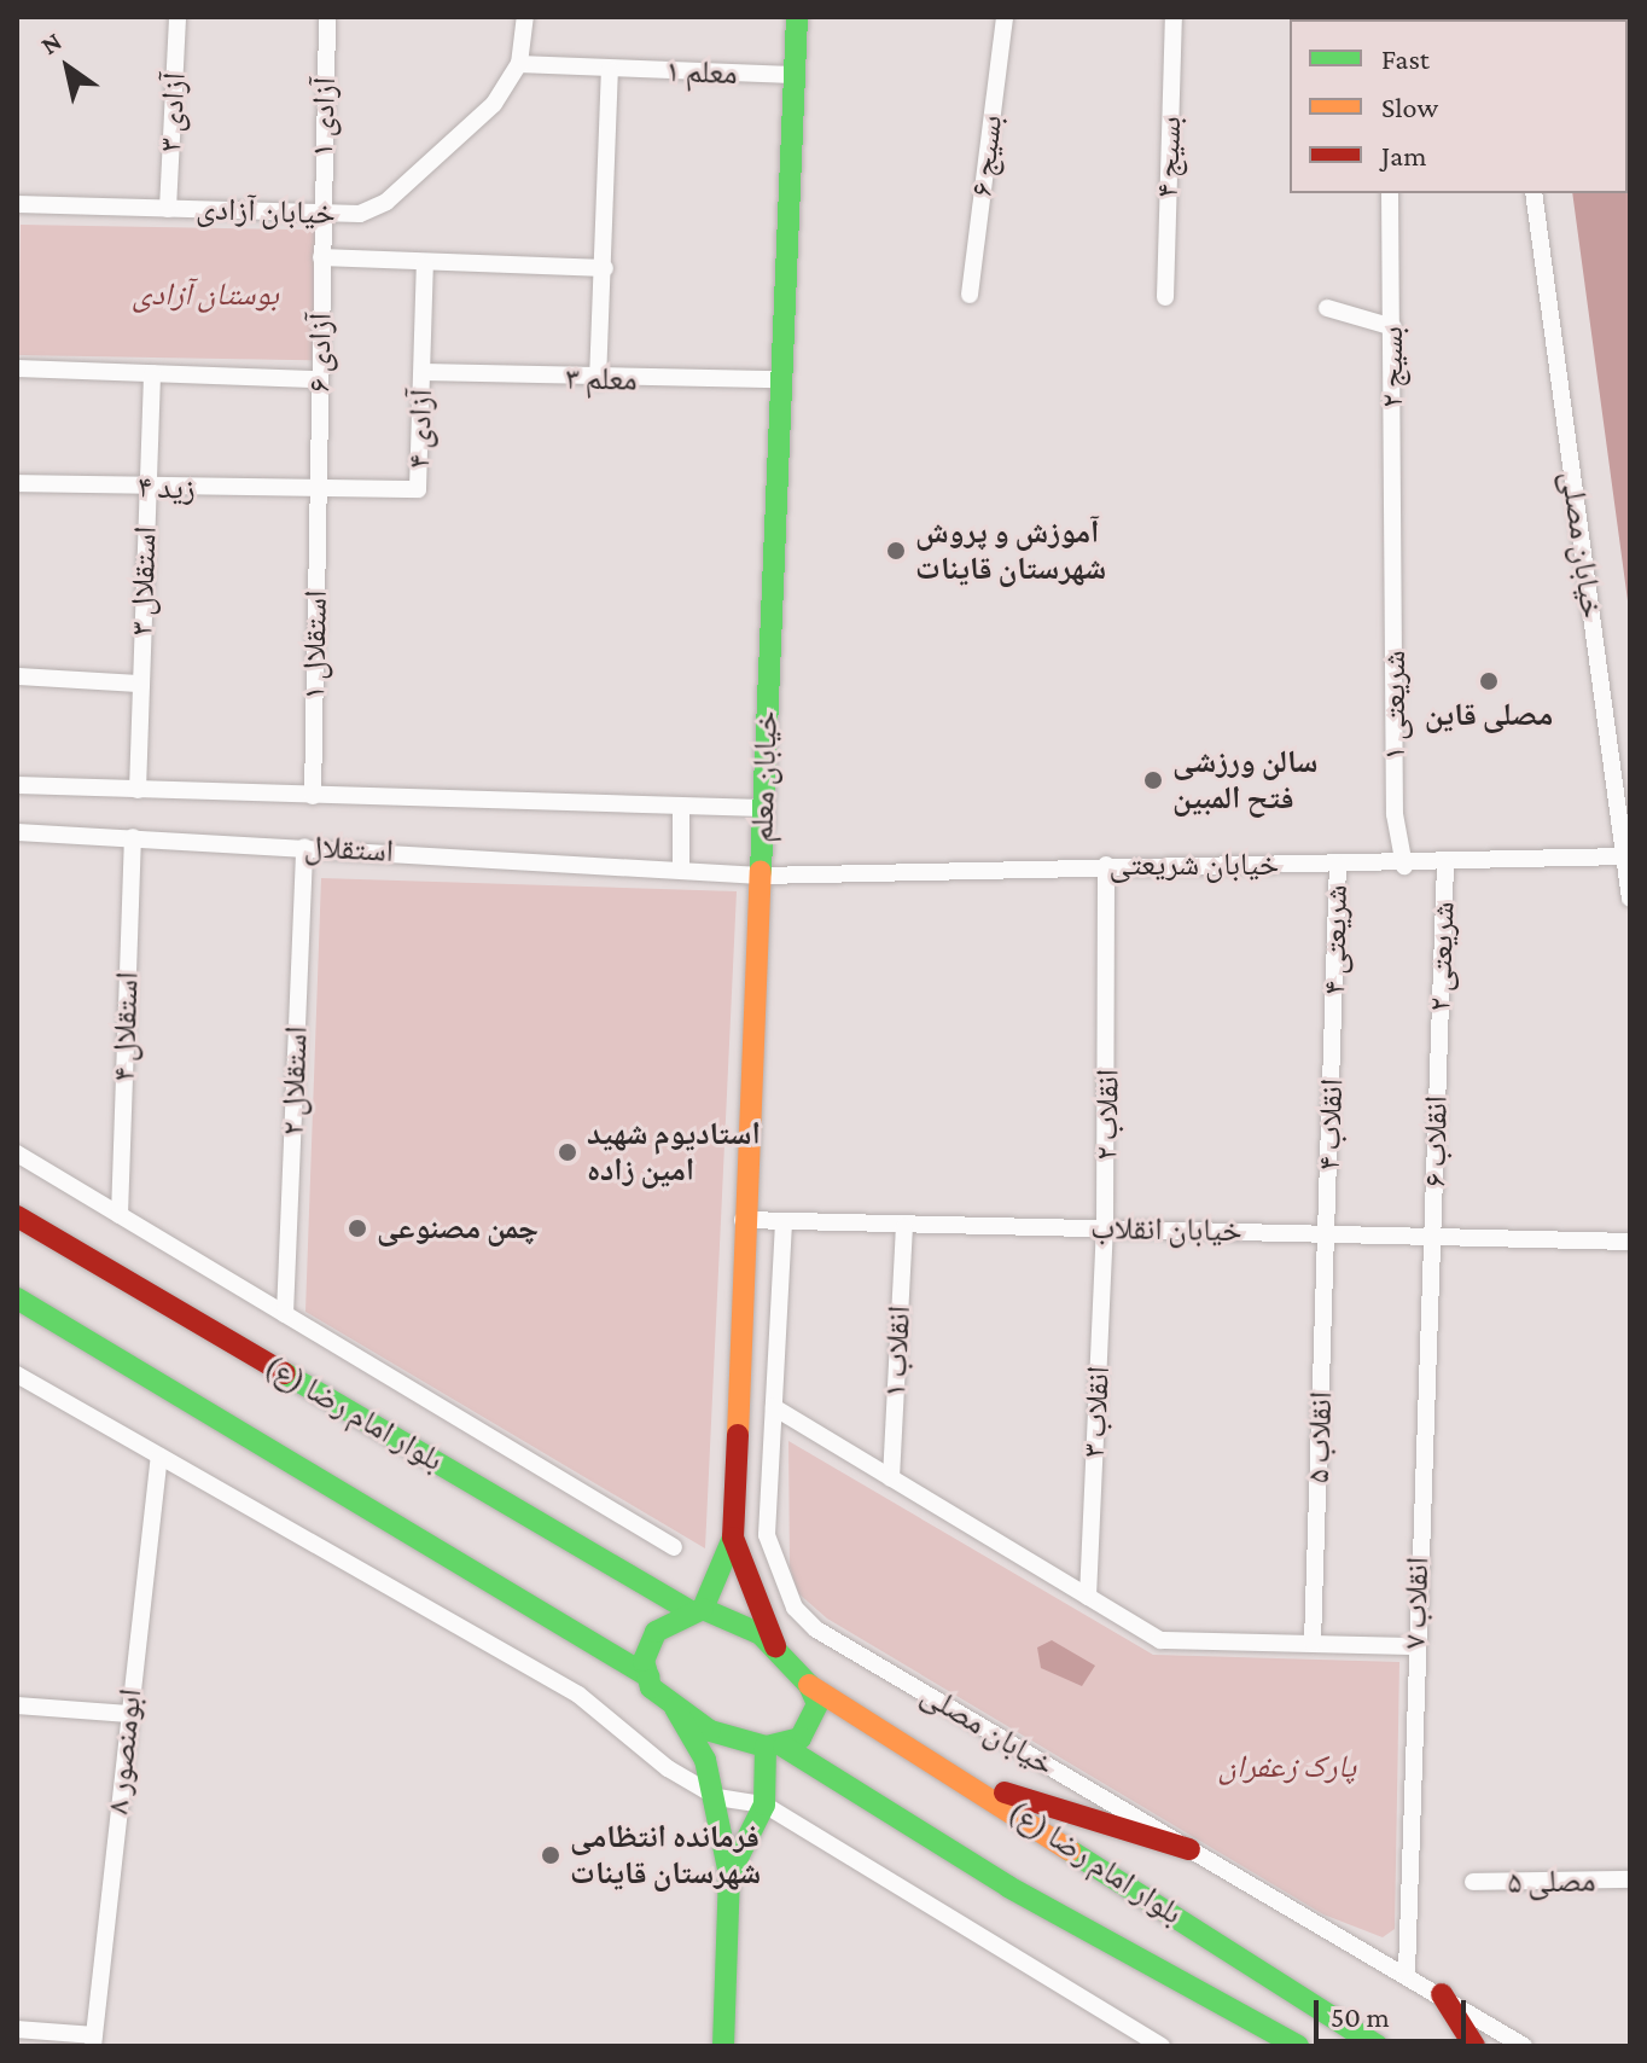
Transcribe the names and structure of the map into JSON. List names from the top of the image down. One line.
{"streets":{"main road":["خیابان معلم","بلوار امام رضا (ع)"],"street":["معلم ۱","آزادی ۳","آزادی ۱","بسیج ۶","بسیج ۴","خیابان آزادی","آزادی ۶","بسیج ۲","معلم ۳","آزادی ۴","زید ۴","خیابان مصلی","استقلال ۳","استقلال ۱","شریعتی ۱","استقلال","خیابان شریعتی","شریعتی ۴","شریعتی ۲","استقلال ۴","استقلال ۲","انقلاب ۲","انقلاب ۴","انقلاب ۶","خیابان انقلاب","انقلاب ۱","انقلاب ۳","انقلاب ۵","انقلاب ۷","ابومنصور ۸","مصلی ۵"]},"crossings":[["معلم ۱","خیابان آزادی"],["معلم ۱","خیابان معلم"],["آزادی ۳","خیابان آزادی"],["آزادی ۱","خیابان آزادی"],["آزادی ۱","آزادی ۶"],["خیابان آزادی","آزادی ۶"],["آزادی ۶","آزادی ۴"],["آزادی ۶","زید ۴"],["آزادی ۶","استقلال ۱"],["بسیج ۲","شریعتی ۱"],["معلم ۳","آزادی ۴"],["معلم ۳","خیابان معلم"],["آزادی ۴","زید ۴"],["آزادی ۴","استقلال ۱"],["زید ۴","استقلال ۳"],["زید ۴","استقلال ۱"],["خیابان مصلی","خیابان شریعتی"],["خیابان مصلی","خیابان انقلاب"],["خیابان مصلی","انقلاب ۷"],["استقلال ۳","استقلال"],["استقلال ۱","استقلال"],["شریعتی ۱","خیابان شریعتی"],["خیابان معلم","استقلال"],["خیابان معلم","خیابان شریعتی"],["خیابان معلم","خیابان انقلاب"],["استقلال","خیابان شریعتی"],["استقلال","استقلال ۴"],["استقلال","استقلال ۲"],["خیابان شریعتی","شریعتی ۴"],["خیابان شریعتی","شریعتی ۲"],["خیابان شریعتی","انقلاب ۲"],["شریعتی ۴","انقلاب ۴"],["شریعتی ۲","انقلاب ۶"],["انقلاب ۲","خیابان انقلاب"],["انقلاب ۲","انقلاب ۳"],["انقلاب ۴","خیابان انقلاب"],["انقلاب ۴","انقلاب ۵"],["انقلاب ۶","خیابان انقلاب"],["انقلاب ۶","انقلاب ۷"],["خیابان انقلاب","انقلاب ۱"],["خیابان انقلاب","انقلاب ۳"],["خیابان انقلاب","انقلاب ۵"],["خیابان انقلاب","انقلاب ۷"]],"parks":["بوستان آزادی","پارک زعفران"],"places":["آموزش و پروش شهرستان قاینات","مصلی قاین","سالن ورزشی فتح المبین","استادیوم شهید امین زاده","چمن مصنوعی","فرمانده انتظامی شهرستان قاینات"],"legend":["Fast","Slow","Jam"],"scale_bar":"50 m","north":"top left"}
